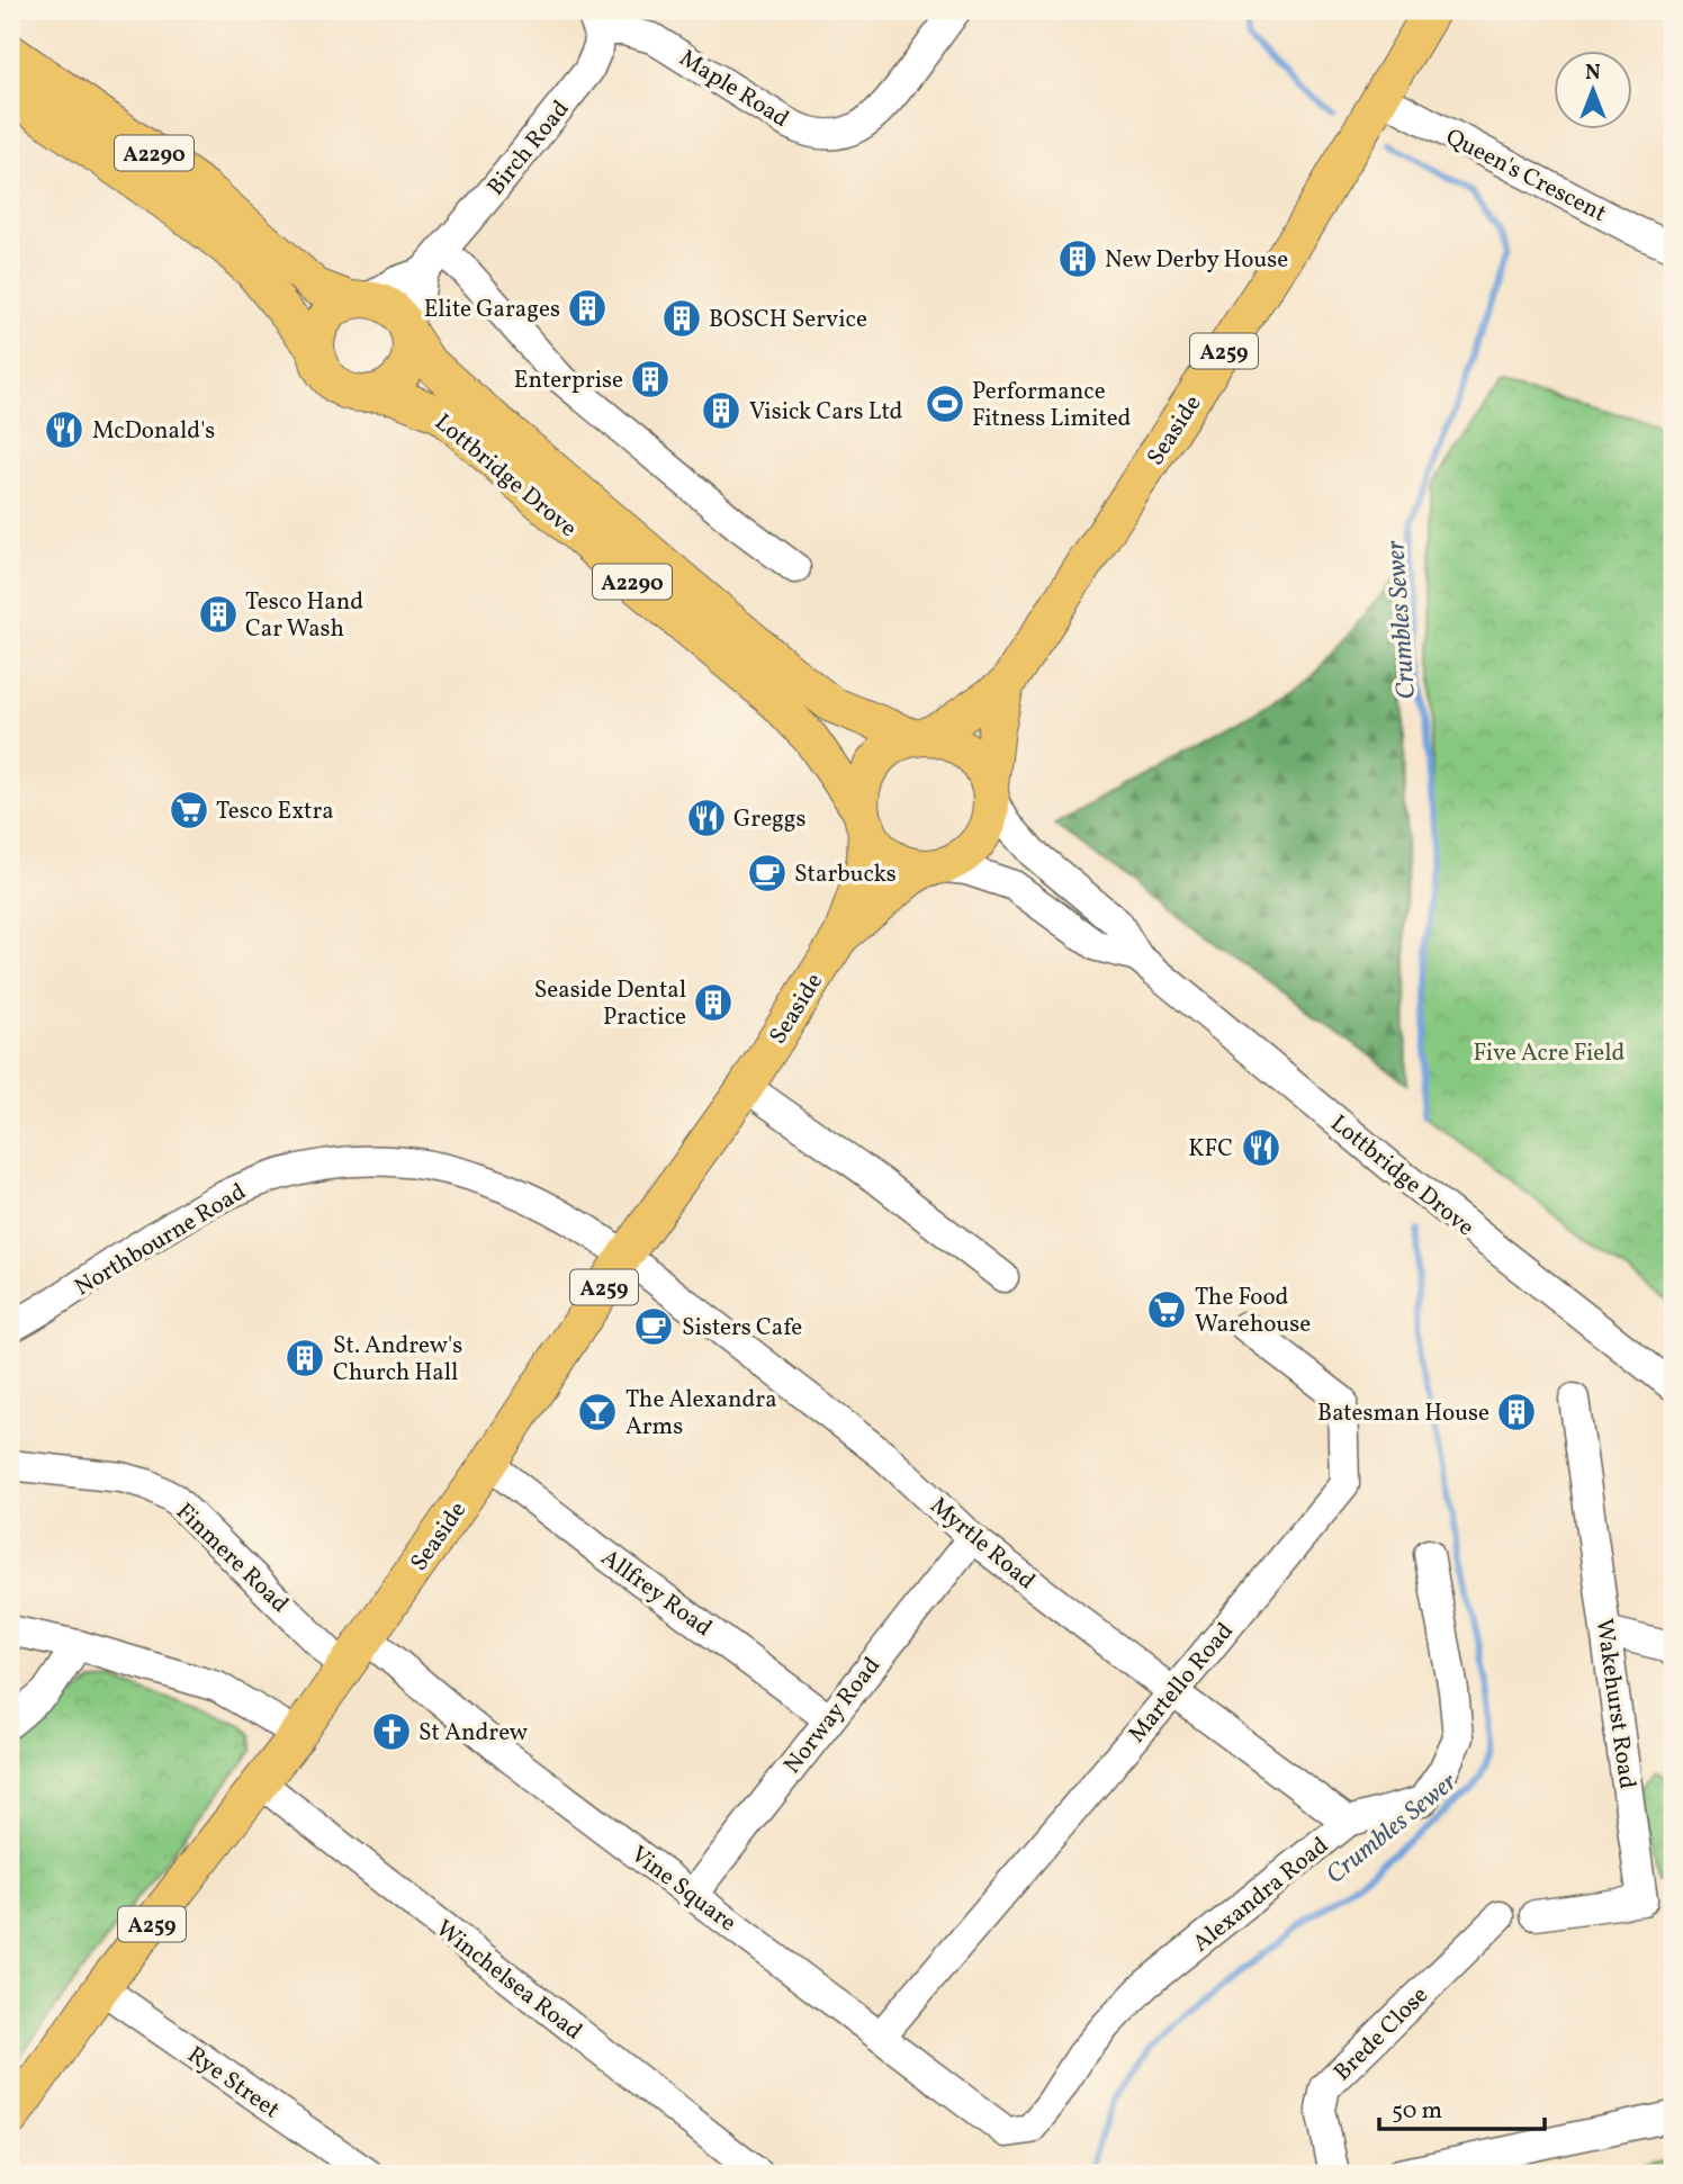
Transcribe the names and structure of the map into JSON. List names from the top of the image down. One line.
{"streets":{"main road":["A2290","A259","Seaside","Lottbridge Drove"],"street":["Maple Road","Birch Road","Queen's Crescent","Northbourne Road","Myrtle Road","Finmere Road","Allfrey Road","Martello Road","Wakehurst Road","Norway Road","Vine Square","Alexandra Road","Winchelsea Road","Brede Close","Rye Street"]},"crossings":[["Maple Road","Birch Road"],["Birch Road","A2290"],["Birch Road","Lottbridge Drove"],["A2290","Lottbridge Drove"],["Queen's Crescent","Seaside"],["Seaside","Lottbridge Drove"],["Seaside","Northbourne Road"],["Seaside","Myrtle Road"],["Seaside","Finmere Road"],["Seaside","Allfrey Road"],["Seaside","Vine Square"],["Seaside","Winchelsea Road"],["Seaside","Rye Street"],["Northbourne Road","Myrtle Road"],["Myrtle Road","Martello Road"],["Myrtle Road","Norway Road"],["Myrtle Road","Alexandra Road"],["Allfrey Road","Norway Road"],["Martello Road","Vine Square"],["Norway Road","Vine Square"],["Vine Square","Alexandra Road"]],"water":["Crumbles Sewer"],"parks":["Five Acre Field"],"places":{"building":["New Derby House","Elite Garages","BOSCH Service","Enterprise","Visick Cars Ltd","Tesco Hand Car Wash","Seaside Dental Practice","St. Andrew's Church Hall","Batesman House"],"sports":["Performance Fitness Limited"],"restaurant":["McDonald's","Greggs","KFC"],"supermarket":["Tesco Extra","The Food Warehouse"],"cafe":["Starbucks","Sisters Cafe"],"bar":["The Alexandra Arms"],"church":["St Andrew"]},"scale_bar":"50 m","north":"top"}
